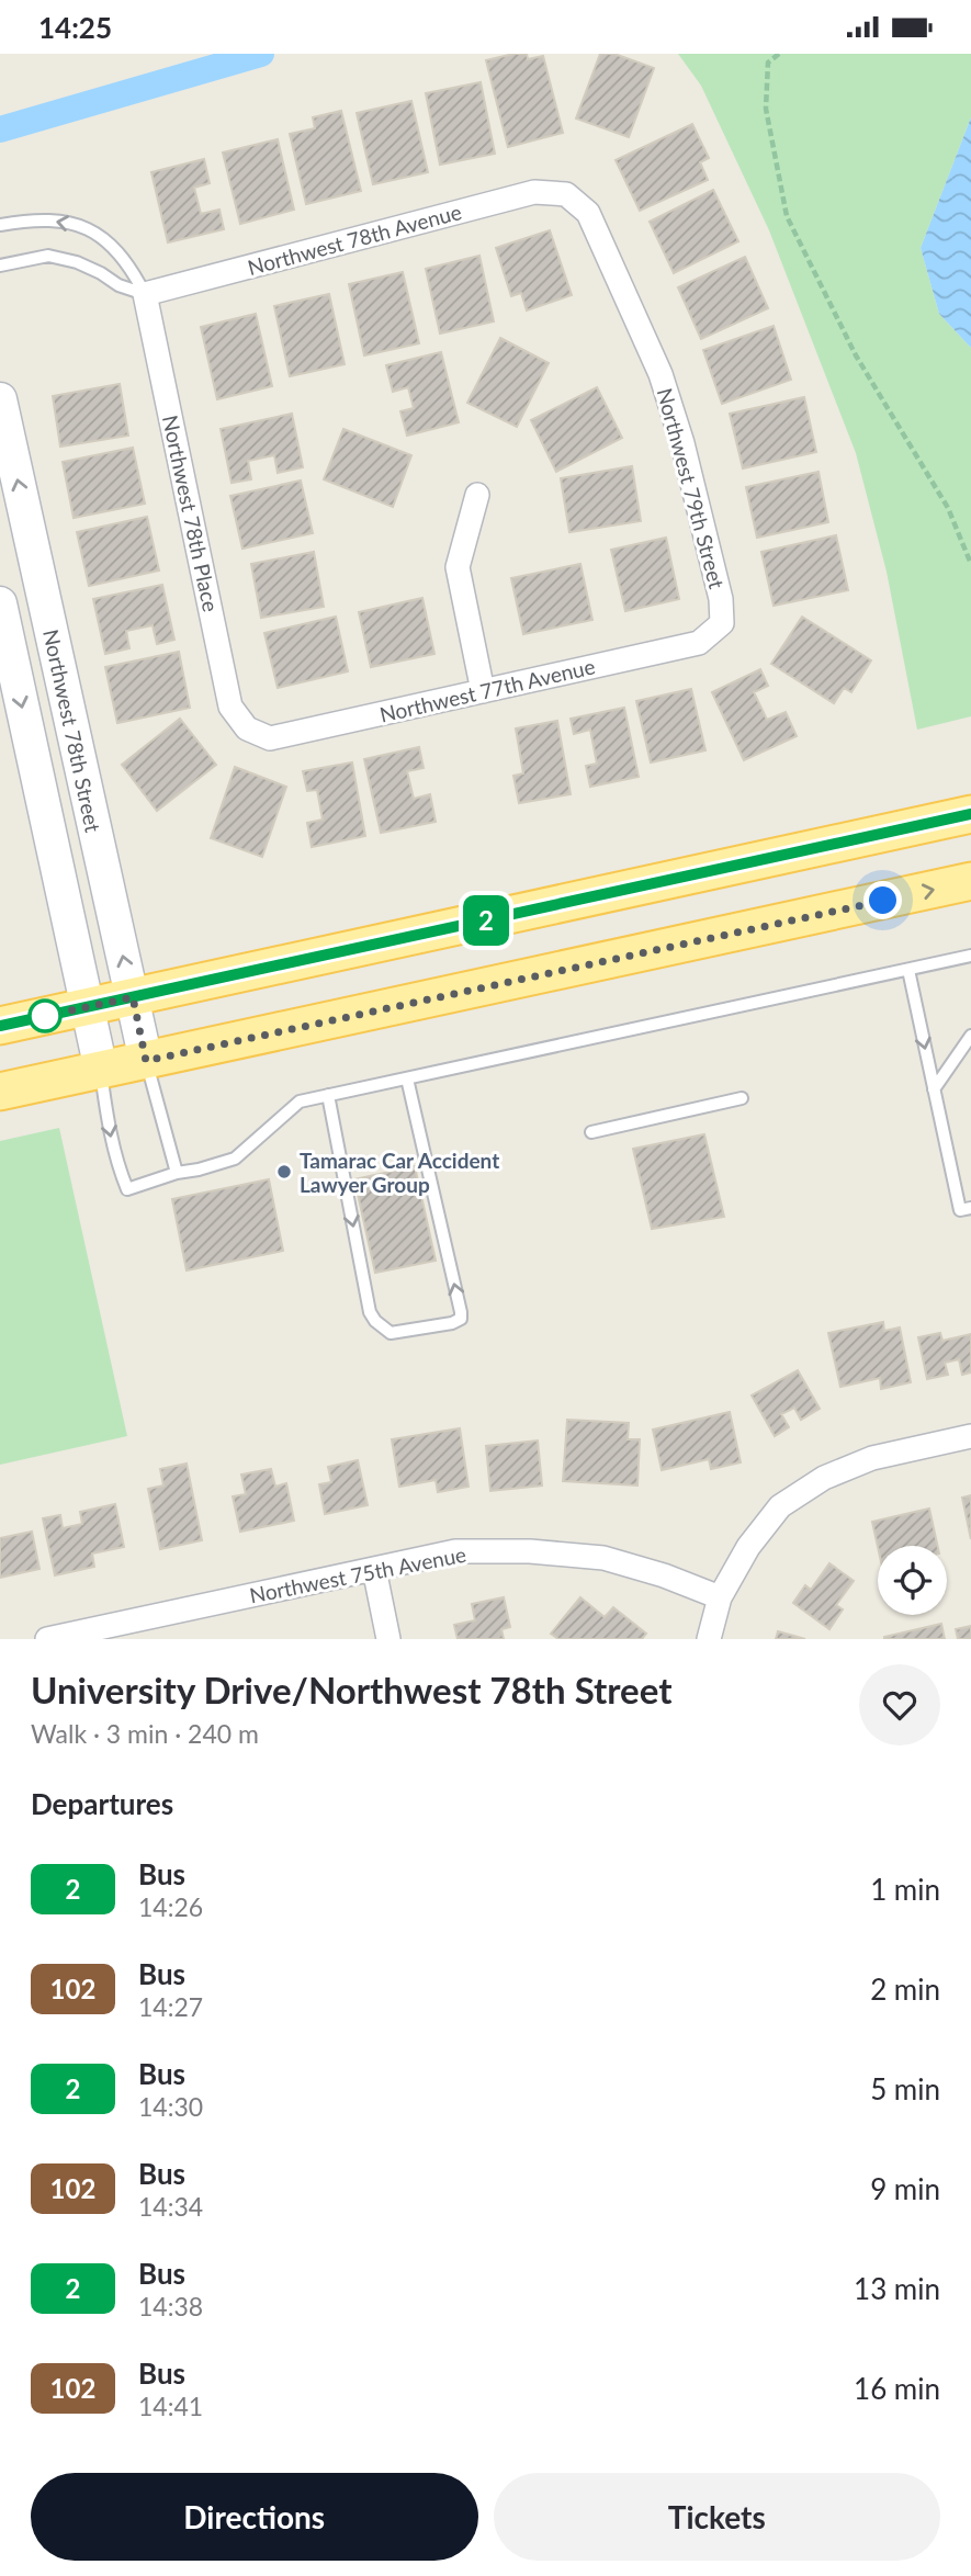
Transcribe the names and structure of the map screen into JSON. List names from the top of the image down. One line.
{"streets":{"street":["Northwest 78th Avenue","Northwest 79th Street","Northwest 78th Place","Northwest 77th Avenue","Northwest 78th Street","Northwest 75th Avenue"]},"crossings":[["Northwest 78th Avenue","Northwest 79th Street"],["Northwest 78th Avenue","Northwest 78th Place"],["Northwest 79th Street","Northwest 77th Avenue"],["Northwest 78th Place","Northwest 77th Avenue"]],"places":["Tamarac Car Accident Lawyer Group"],"lines":["bus line 2"],"page":{"status":"14:25","on_map":"2","heading":[["University Drive/Northwest 78th Street","Walk · 3 min · 240 m"],"Departures"],"list":[{"mark":"2","name":"Bus","note":"14:26","value":"1 min"},{"mark":"102","name":"Bus","note":"14:27","value":"2 min"},{"mark":"2","name":"Bus","note":"14:30","value":"5 min"},{"mark":"102","name":"Bus","note":"14:34","value":"9 min"},{"mark":"2","name":"Bus","note":"14:38","value":"13 min"},{"mark":"102","name":"Bus","note":"14:41","value":"16 min"}],"buttons":["Directions","Tickets"]}}
